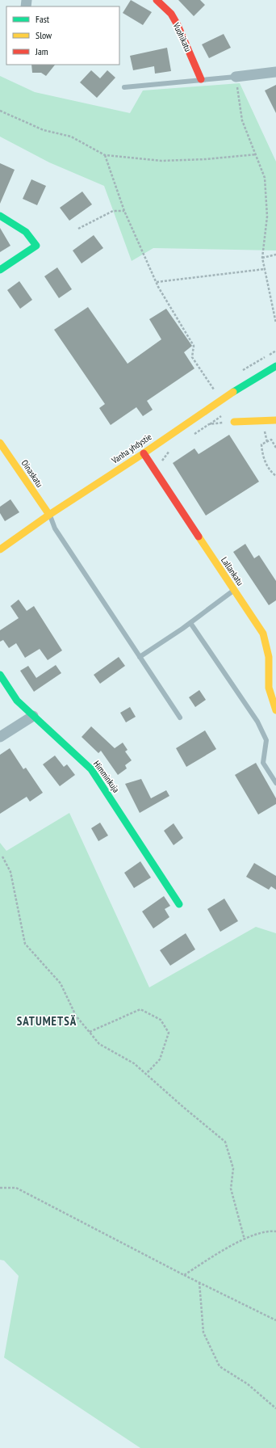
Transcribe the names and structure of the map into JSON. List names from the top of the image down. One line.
{"streets":{"street":["Vuohikatu","Vanha yhdystie","Oinaskatu","Lallankatu","Himminkuja"]},"crossings":[["Vanha yhdystie","Oinaskatu"],["Vanha yhdystie","Lallankatu"]],"districts":["SATUMETSÄ"],"legend":["Fast","Slow","Jam"]}
